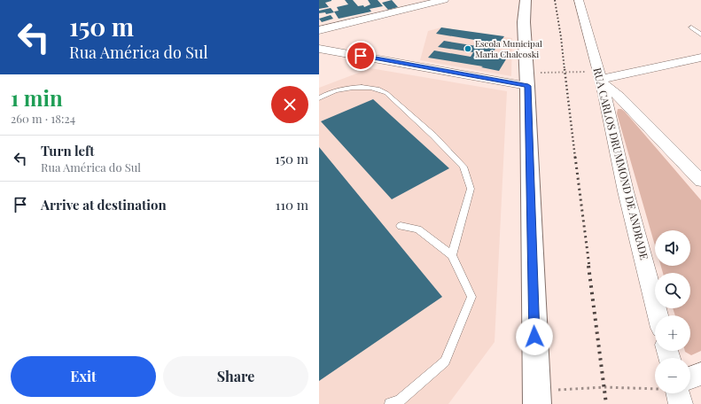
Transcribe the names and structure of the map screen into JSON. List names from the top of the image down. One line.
{"streets":{"street":["RUA CARLOS DRUMMOND DE ANDRADE"]},"places":["Escola Municipal Maria Chalcoski"],"page":{"turn":["150 m","Rua América do Sul"],"heading":["1 min","260 m · 18:24"],"list":[{"name":"Turn left","note":"Rua América do Sul","value":"150 m"},{"name":"Arrive at destination","value":"110 m"}],"map_buttons":["+","−"],"buttons":["Exit","Share"]}}
